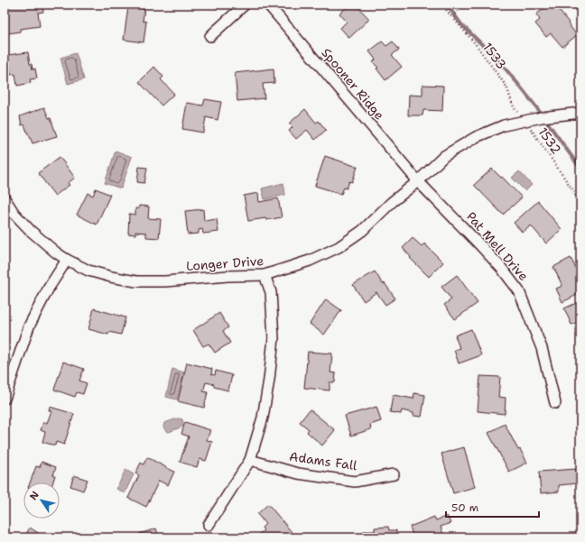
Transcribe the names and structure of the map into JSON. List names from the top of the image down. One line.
{"streets":{"street":["Spooner Ridge","Pat Mell Drive","Longer Drive","Adams Fall"],"path":["1533","1532"]},"crossings":[["1533","1532"],["1533","Longer Drive"],["Spooner Ridge","Pat Mell Drive"],["Spooner Ridge","Longer Drive"],["1532","Longer Drive"],["Pat Mell Drive","Longer Drive"]],"scale_bar":"50 m","north":"top left"}
